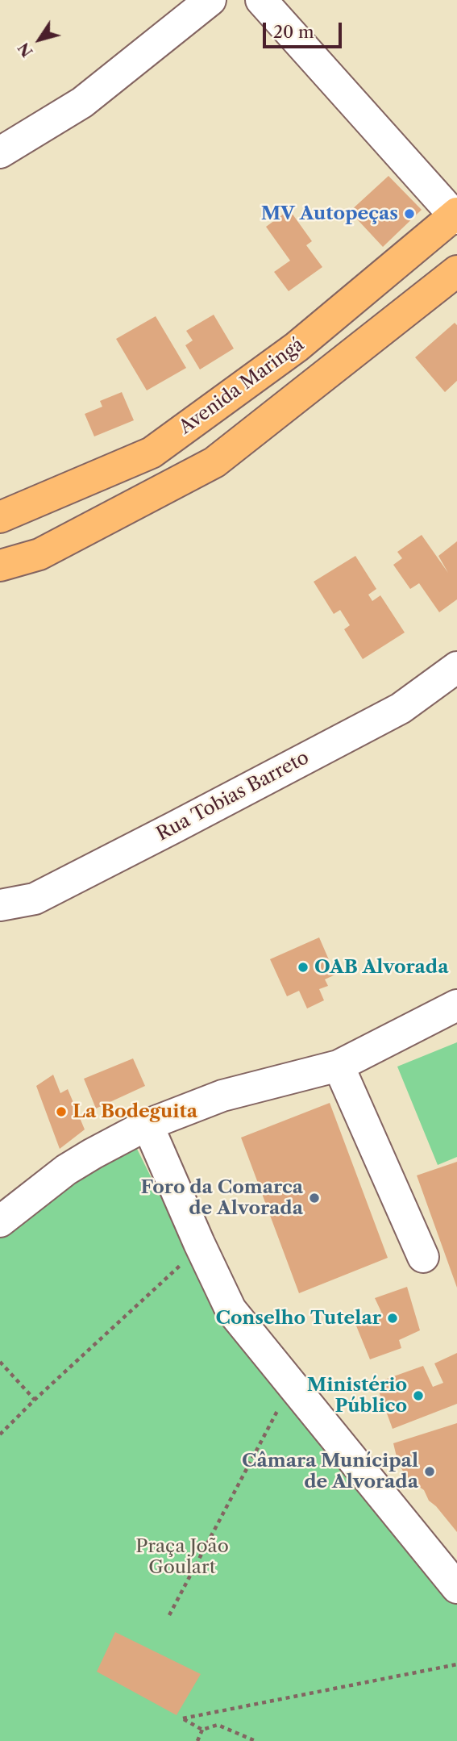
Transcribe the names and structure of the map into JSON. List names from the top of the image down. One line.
{"streets":{"main road":["Avenida Maringá"],"street":["Rua Tobias Barreto"]},"parks":["Praça João Goulart"],"places":["MV Autopeças","OAB Alvorada","La Bodeguita","Foro da Comarca de Alvorada","Conselho Tutelar","Ministério Público","Câmara Munícipal de Alvorada"],"scale_bar":"20 m","north":"bottom left"}
